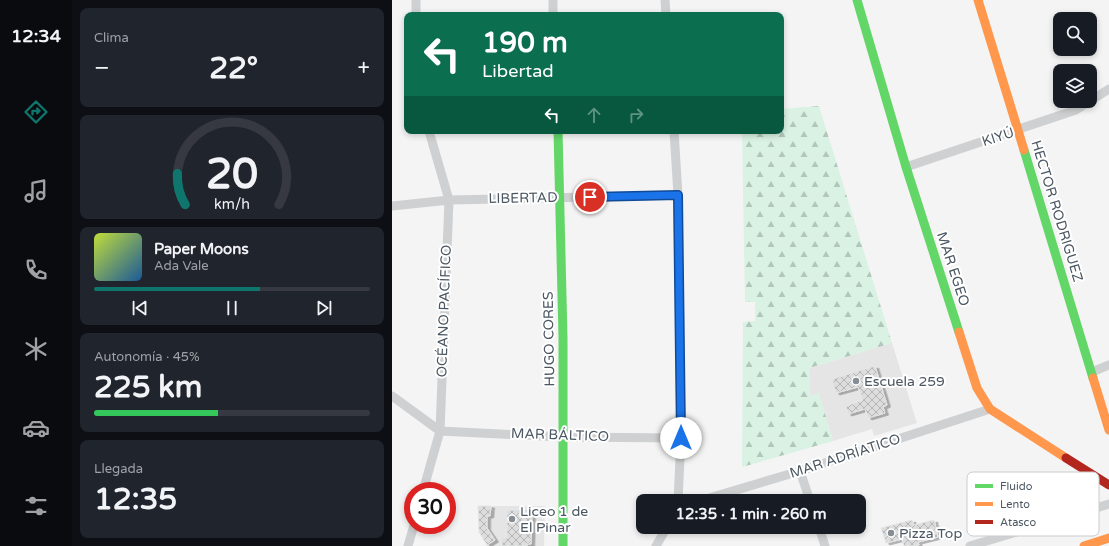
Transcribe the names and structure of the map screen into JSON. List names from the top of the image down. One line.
{"streets":{"street":["KIYÚ","LIBERTAD","HECTOR RODRIGUEZ","MAR EGEO","OCÉANO PACÍFICO","HUGO CORES","MAR BÁLTICO","MAR ADRÍATICO"]},"crossings":[["KIYÚ","HECTOR RODRIGUEZ"],["KIYÚ","MAR EGEO"],["LIBERTAD","OCÉANO PACÍFICO"],["LIBERTAD","HUGO CORES"],["MAR EGEO","MAR ADRÍATICO"],["OCÉANO PACÍFICO","MAR BÁLTICO"],["HUGO CORES","MAR BÁLTICO"]],"places":["Escuela 259","Liceo 1 de El Pinar","Pizza Top"],"legend":["Fluido","Lento","Atasco"],"page":{"tabs":"12:34","tile":["Clima",["Autonomía · 45%","225 km"],["Llegada","12:35"]],"turn":["190 m","Libertad"],"heat":["−","22°","+"],"song":["Paper Moons","Ada Vale"],"limit":"30","trip":"12:35 · 1 min · 260 m","gauge":["20","km/h"]}}
